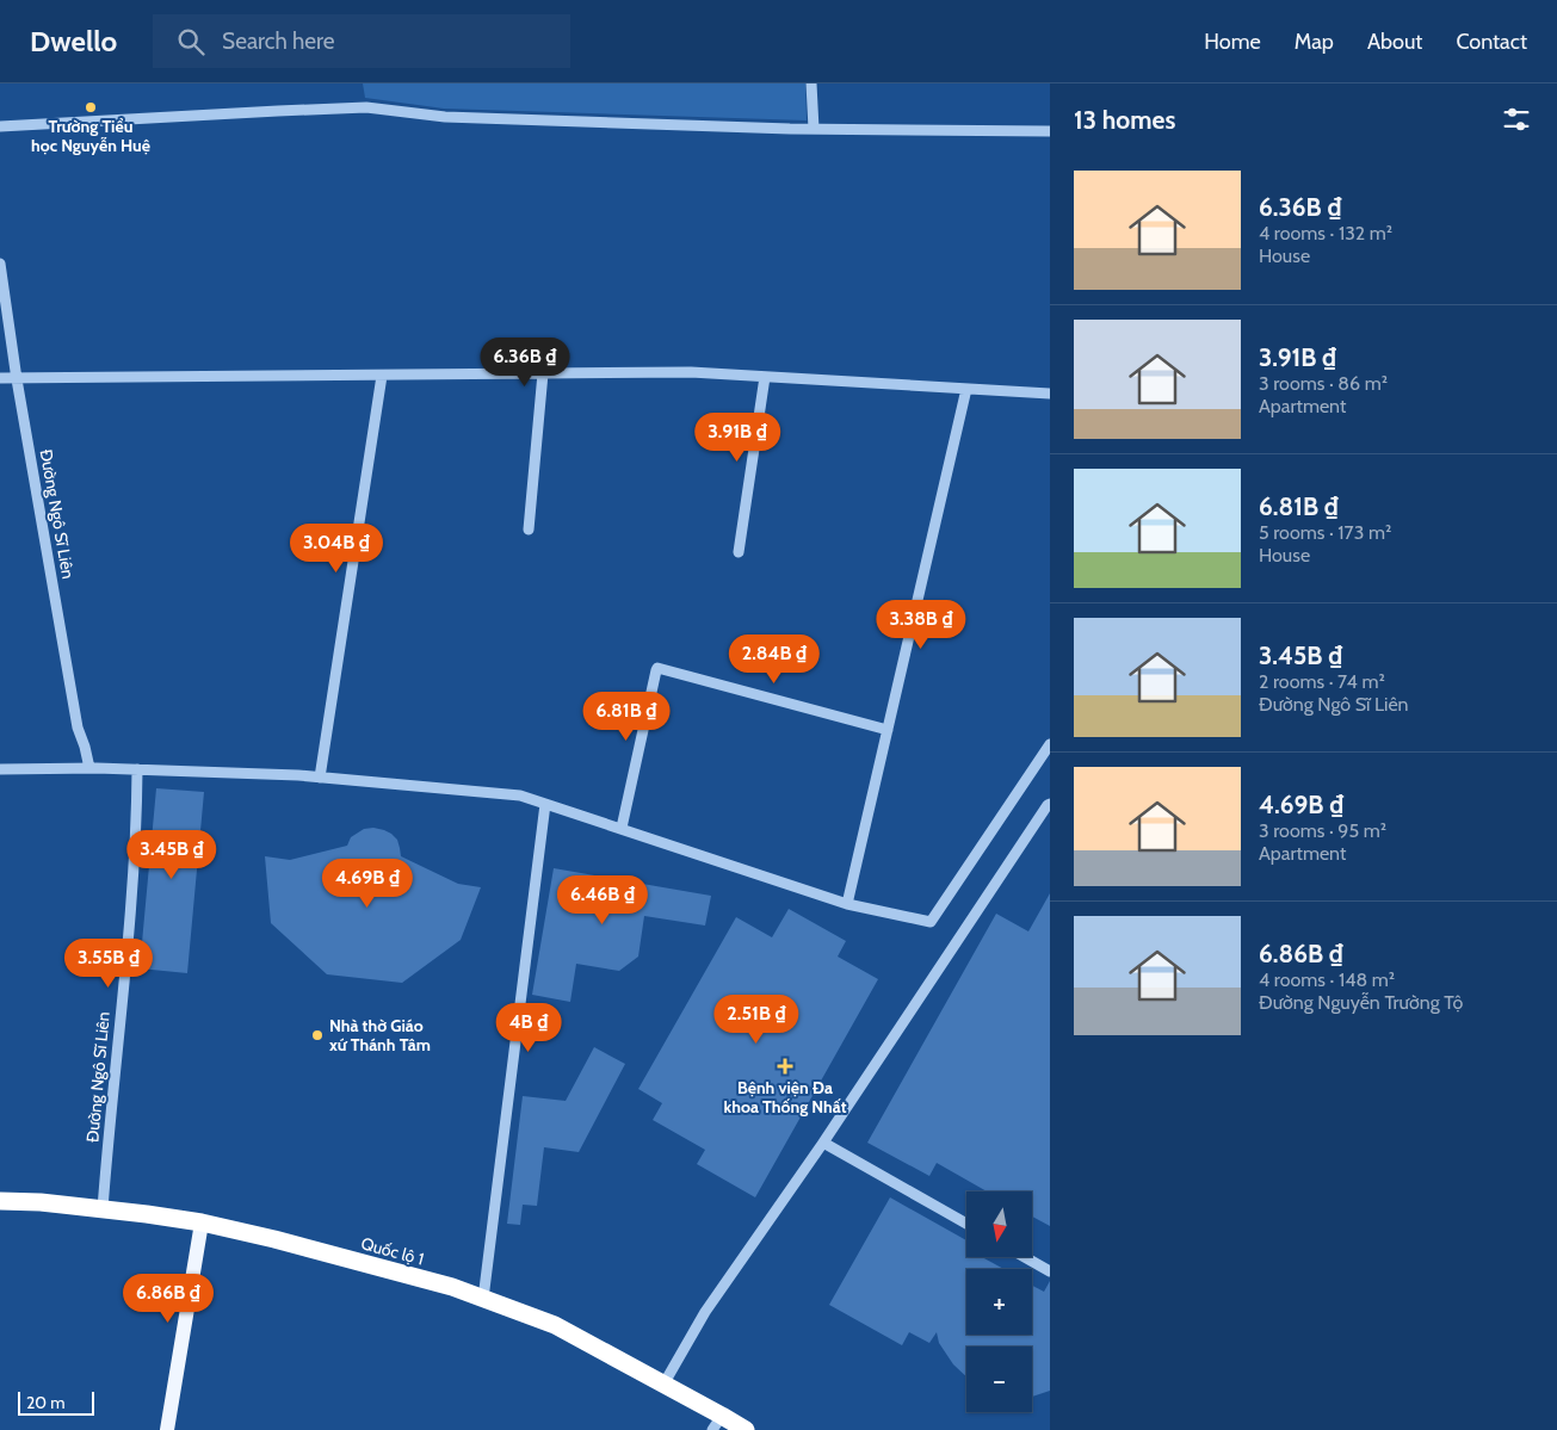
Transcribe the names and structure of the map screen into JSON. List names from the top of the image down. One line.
{"streets":{"highway":["Quốc lộ 1"],"street":["Đường Ngô Sĩ Liên"]},"crossings":[["Đường Ngô Sĩ Liên","Quốc lộ 1"]],"places":{"other":["Trường Tiểu học Nguyễn Huệ","Nhà thờ Giáo xứ Thánh Tâm"],"health":["Bệnh viện Đa khoa Thống Nhất"]},"scale_bar":"20 m","north":"bottom","page":{"header":"Dwello","search":"Search here","nav":["Home","Map","About","Contact"],"heading":"13 homes","list":[{"name":"6.36B ₫","note":"4 rooms · 132 m² · House"},{"name":"3.91B ₫","note":"3 rooms · 86 m² · Apartment"},{"name":"6.81B ₫","note":"5 rooms · 173 m² · House"},{"name":"3.45B ₫","note":"2 rooms · 74 m² · Đường Ngô Sĩ Liên"},{"name":"4.69B ₫","note":"3 rooms · 95 m² · Apartment"},{"name":"6.86B ₫","note":"4 rooms · 148 m² · Đường Nguyễn Trường Tộ"}],"price":["6.36B ₫","3.91B ₫","3.04B ₫","3.38B ₫","2.84B ₫","6.81B ₫","3.45B ₫","4.69B ₫","6.46B ₫","3.55B ₫","2.51B ₫","4B ₫","6.86B ₫"],"map_buttons":["+","−"],"scale":"20 m"}}
